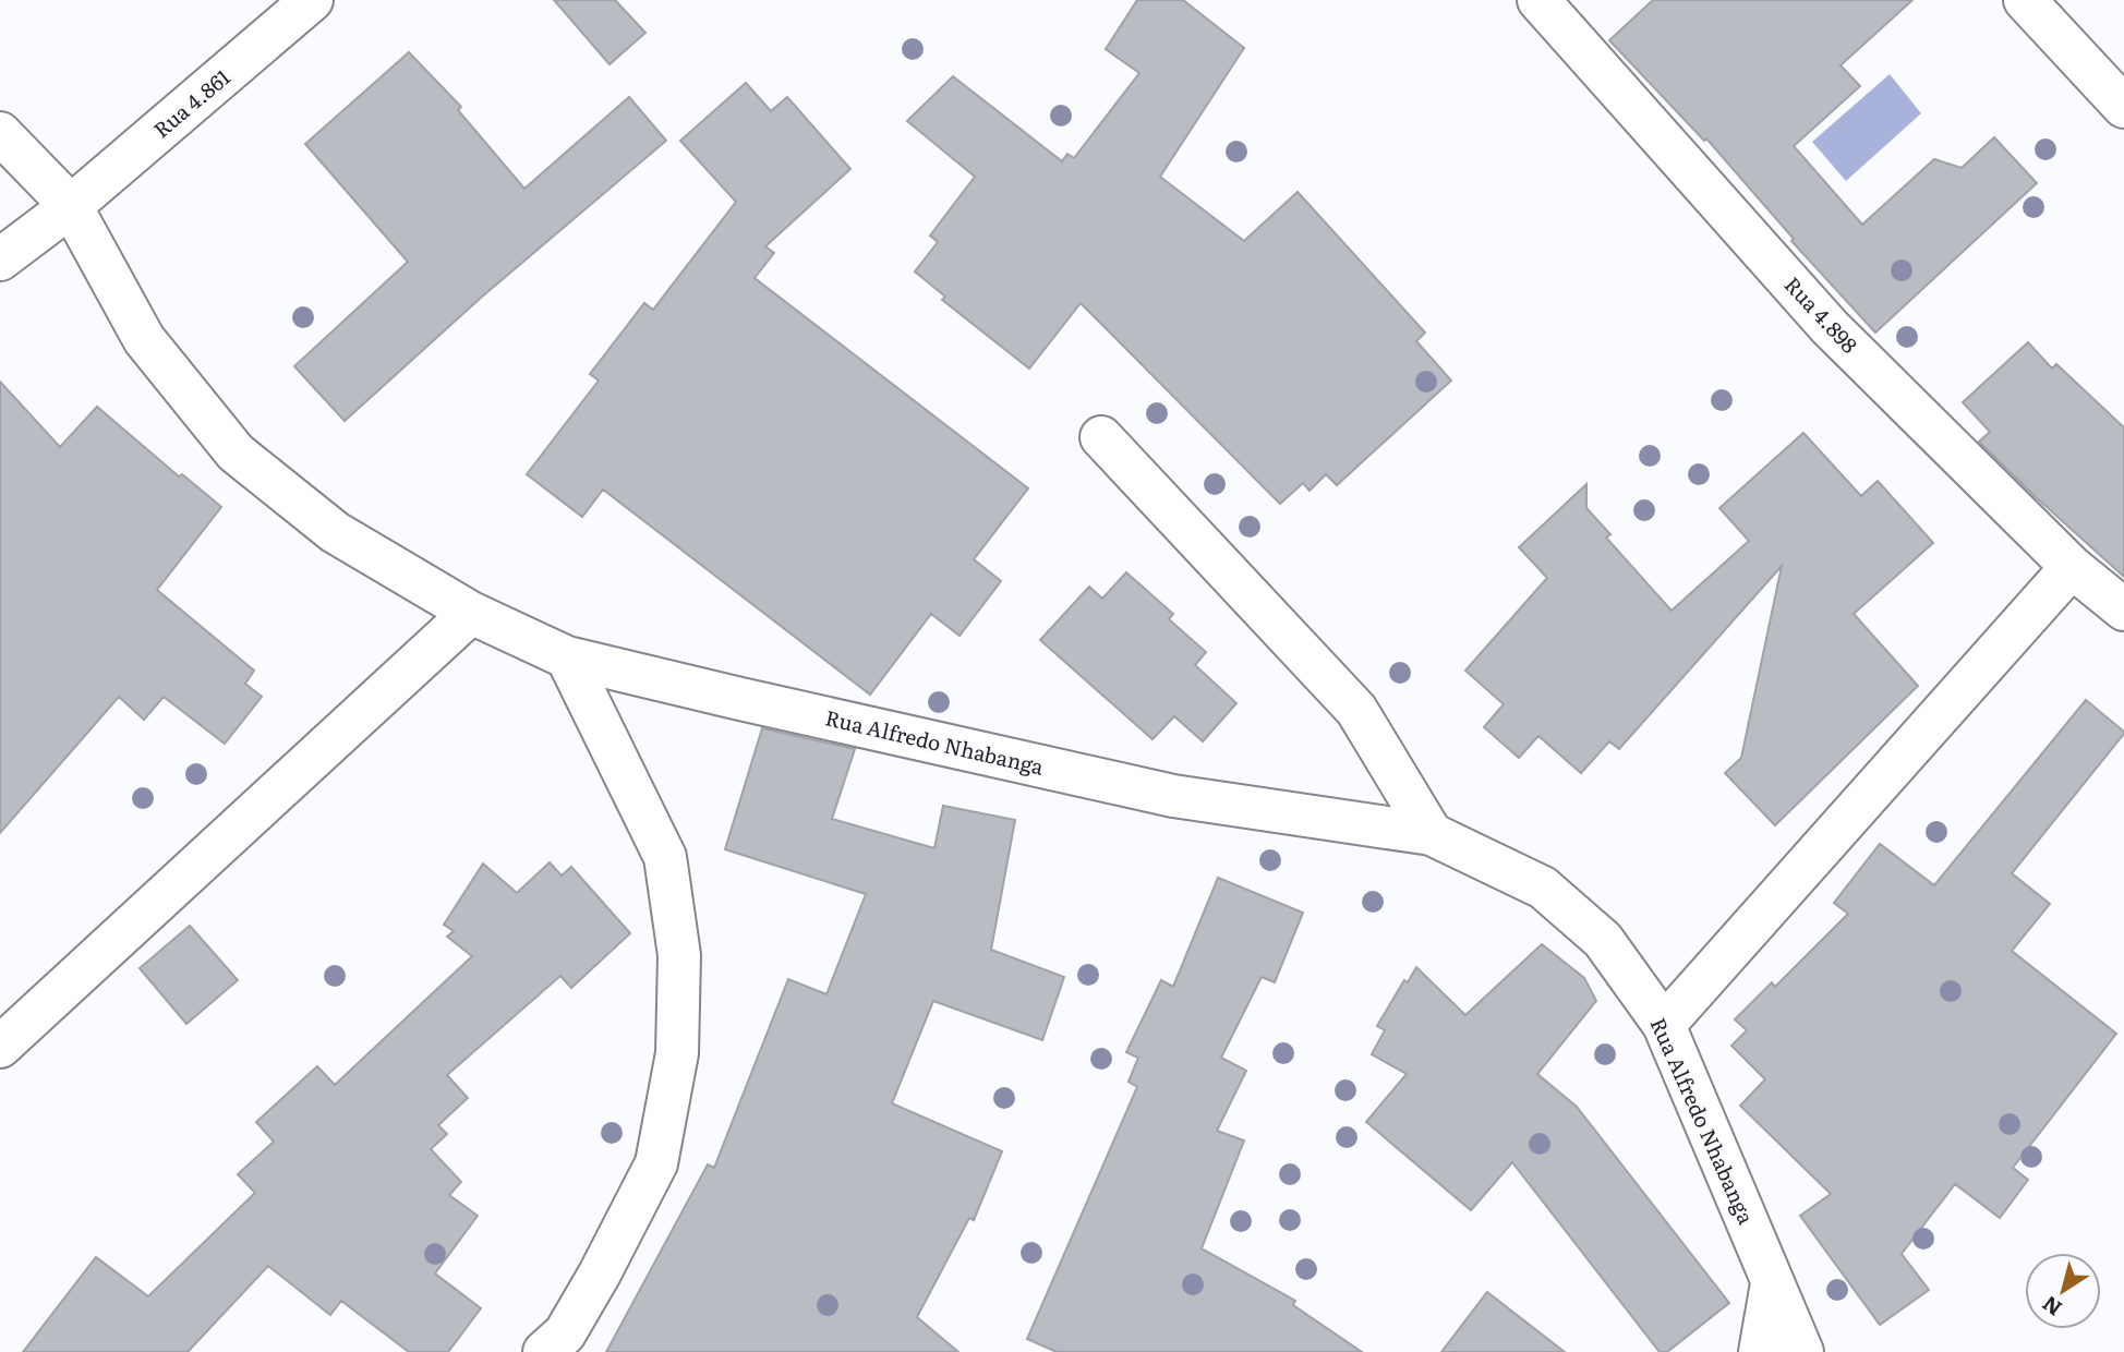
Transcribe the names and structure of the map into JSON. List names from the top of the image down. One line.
{"streets":{"street":["Rua 4.861","Rua 4.898","Rua Alfredo Nhabanga"]},"crossings":[["Rua 4.861","Rua Alfredo Nhabanga"]],"north":"bottom left"}
